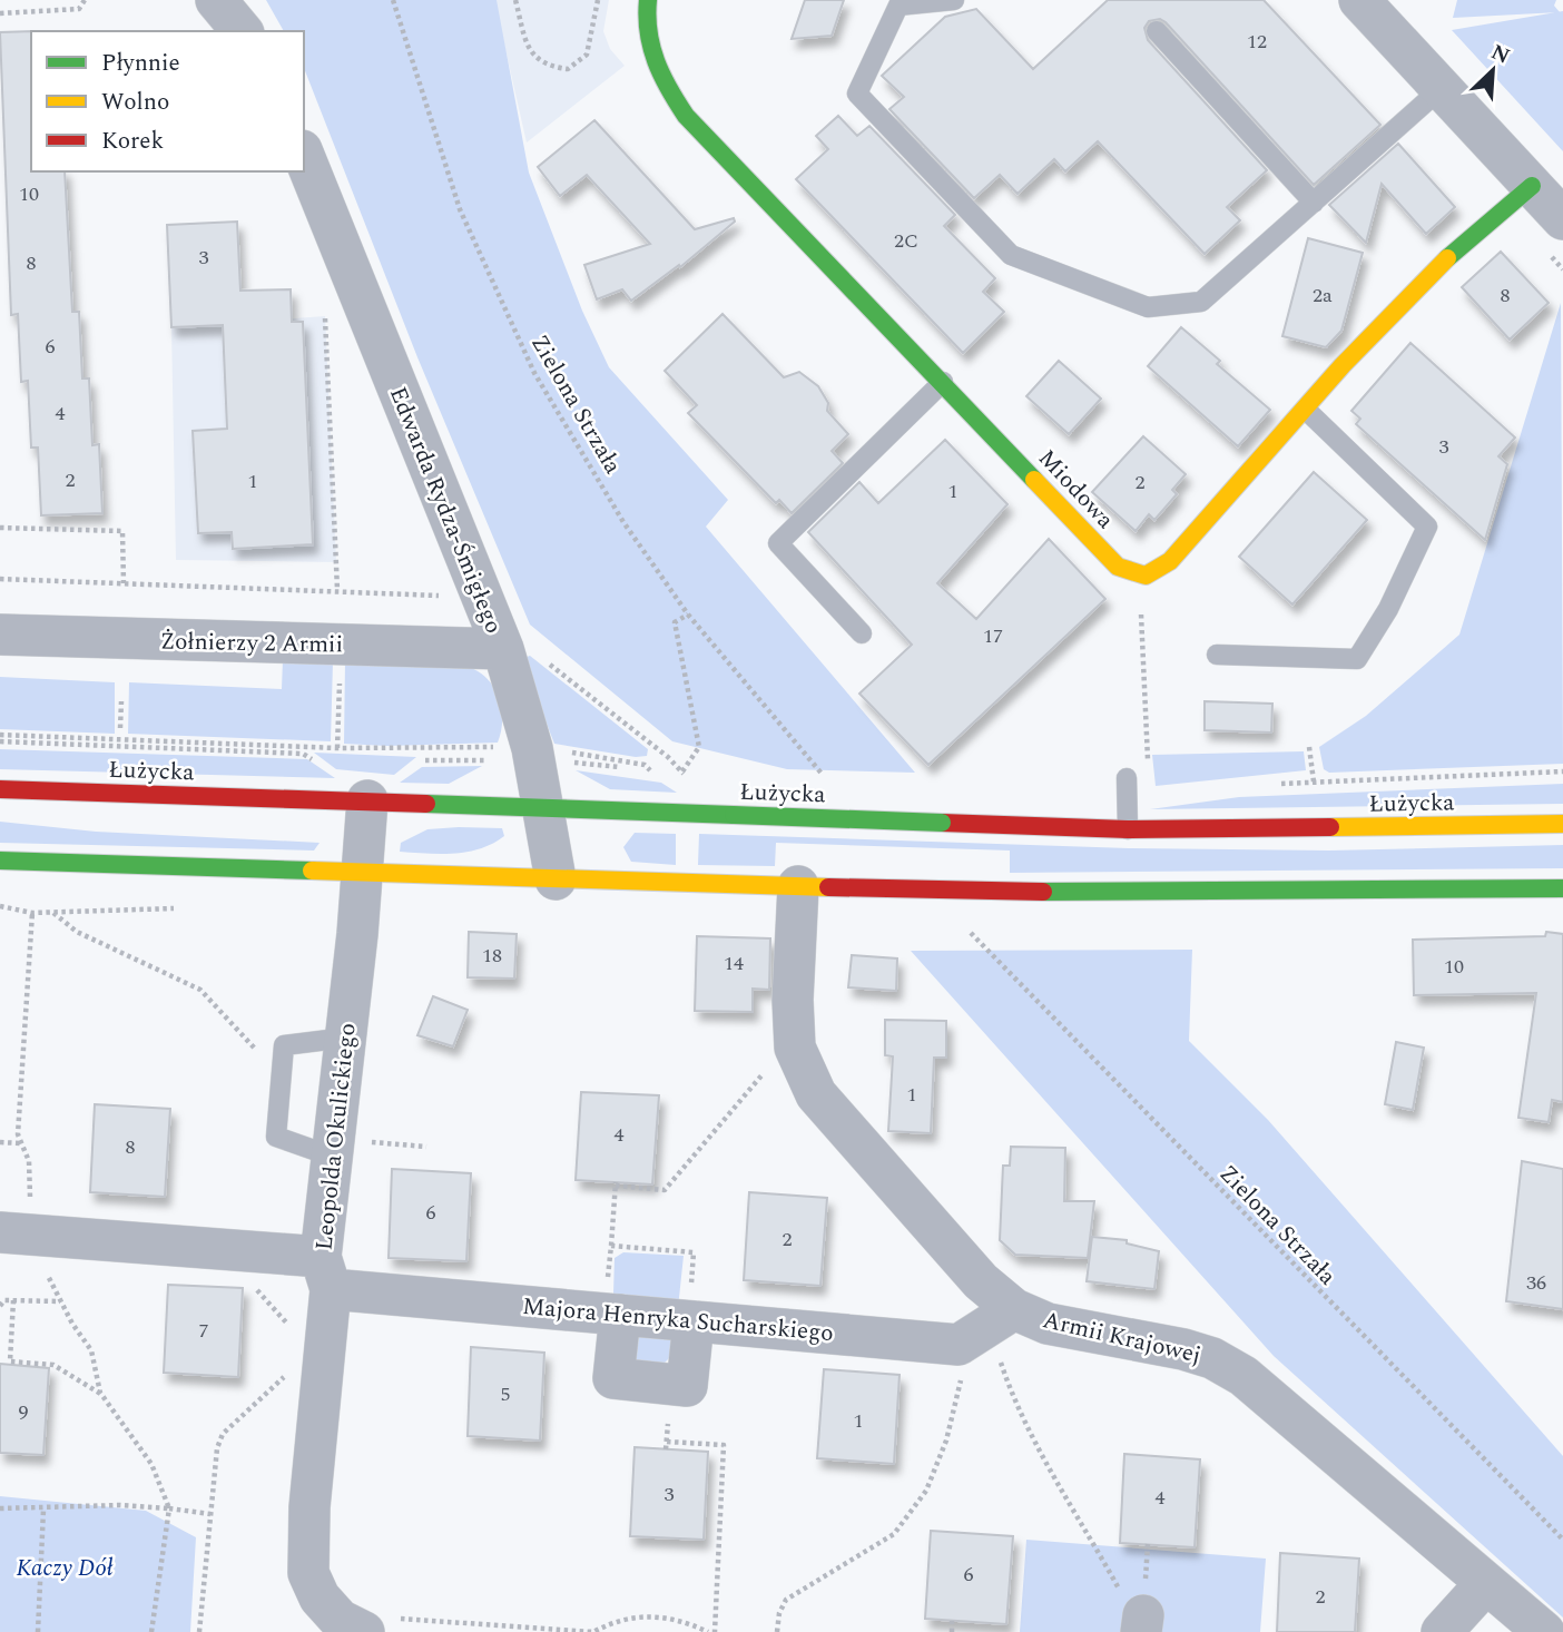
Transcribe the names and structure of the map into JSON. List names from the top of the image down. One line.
{"streets":{"main road":["Miodowa","Łużycka"],"street":["Edwarda Rydza-Śmigłego","Żołnierzy 2 Armii","Leopolda Okulickiego","Majora Henryka Sucharskiego","Armii Krajowej"],"path":["Zielona Strzała"]},"crossings":[["Edwarda Rydza-Śmigłego","Żołnierzy 2 Armii"],["Edwarda Rydza-Śmigłego","Łużycka"],["Łużycka","Leopolda Okulickiego"],["Leopolda Okulickiego","Majora Henryka Sucharskiego"]],"parks":["Kaczy Dół"],"house_numbers":["12","10","2C","3","8","2a","8","6","4","3","2","1","2","1","17","18","14","10","1","4","8","6","2","36","7","5","9","1","3","4","6","2"],"legend":["Płynnie","Wolno","Korek"],"north":"top right"}
